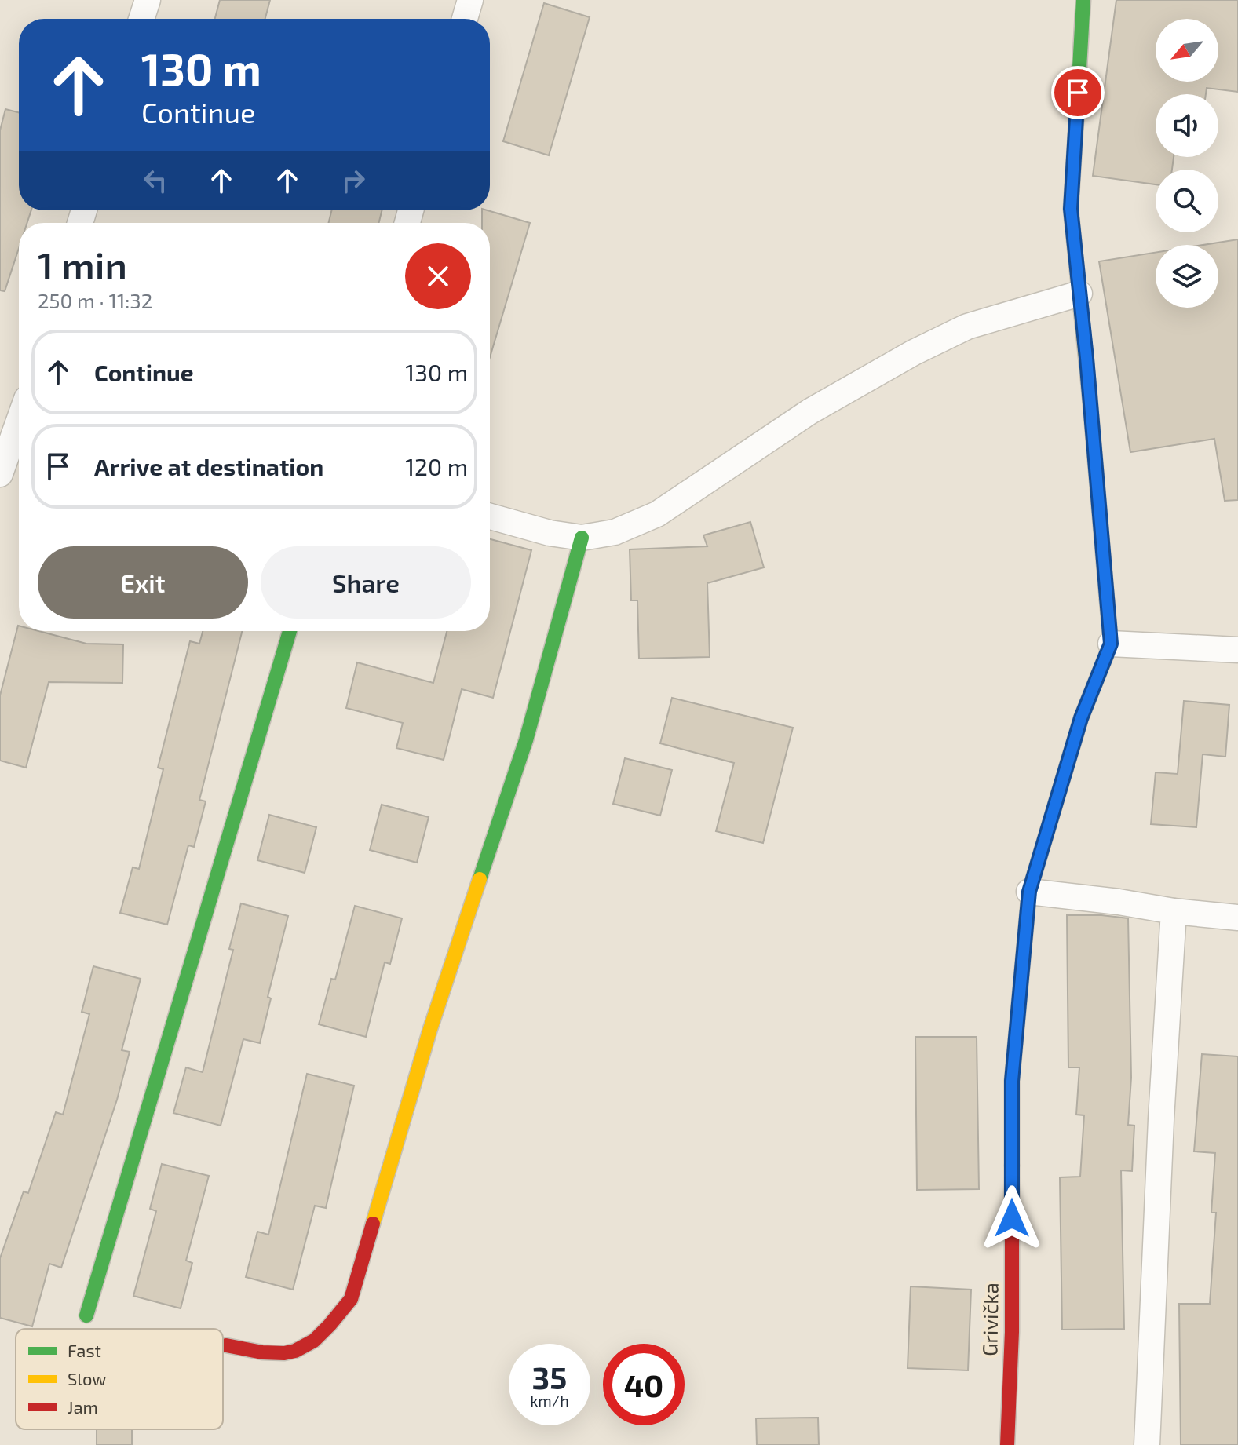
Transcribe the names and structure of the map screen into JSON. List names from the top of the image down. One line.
{"streets":{"street":["Grivička"]},"legend":["Fast","Slow","Jam"],"north":"bottom left","page":{"turn":["130 m","Continue"],"heading":["1 min","250 m · 11:32"],"list":[{"name":"Continue","value":"130 m"},{"name":"Arrive at destination","value":"120 m"}],"buttons":["Exit","Share"],"speed":"35 km/h","limit":"40"}}
